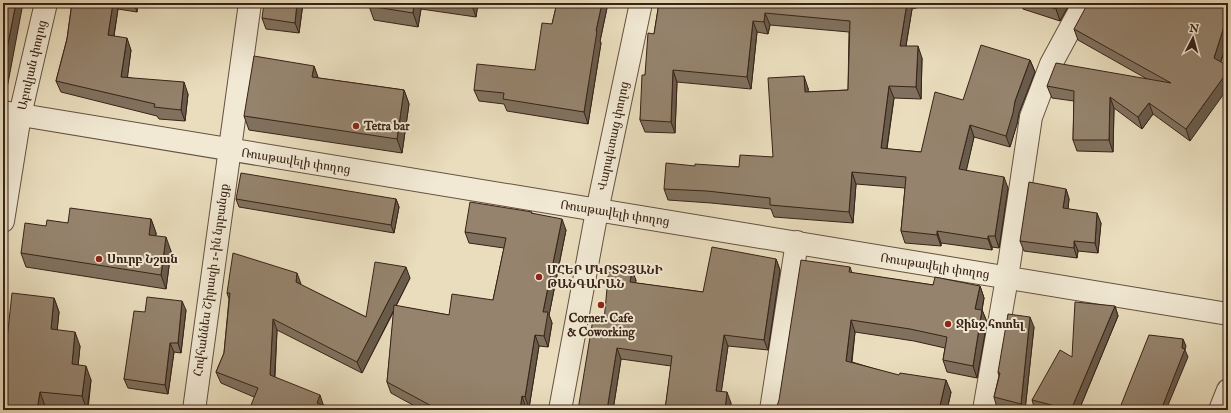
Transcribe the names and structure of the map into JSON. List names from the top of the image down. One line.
{"streets":{"street":["Աբովյան փողոց","Վարպետաց փողոց","Ռուսթավելի փողոց","Հովհաննես Շիրազի 1-ին նրբանցք"]},"crossings":[["Աբովյան փողոց","Ռուսթավելի փողոց"],["Վարպետաց փողոց","Ռուսթավելի փողոց"],["Ռուսթավելի փողոց","Հովհաննես Շիրազի 1-ին նրբանցք"]],"places":["Tetra bar","Սուրբ Նշան","ՄՀԵՐ ՄԿՐՏՉՅԱՆԻ ԹԱՆԳԱՐԱՆ","Corner. Cafe & Coworking","Ջինջ հոտել"],"north":"top"}
